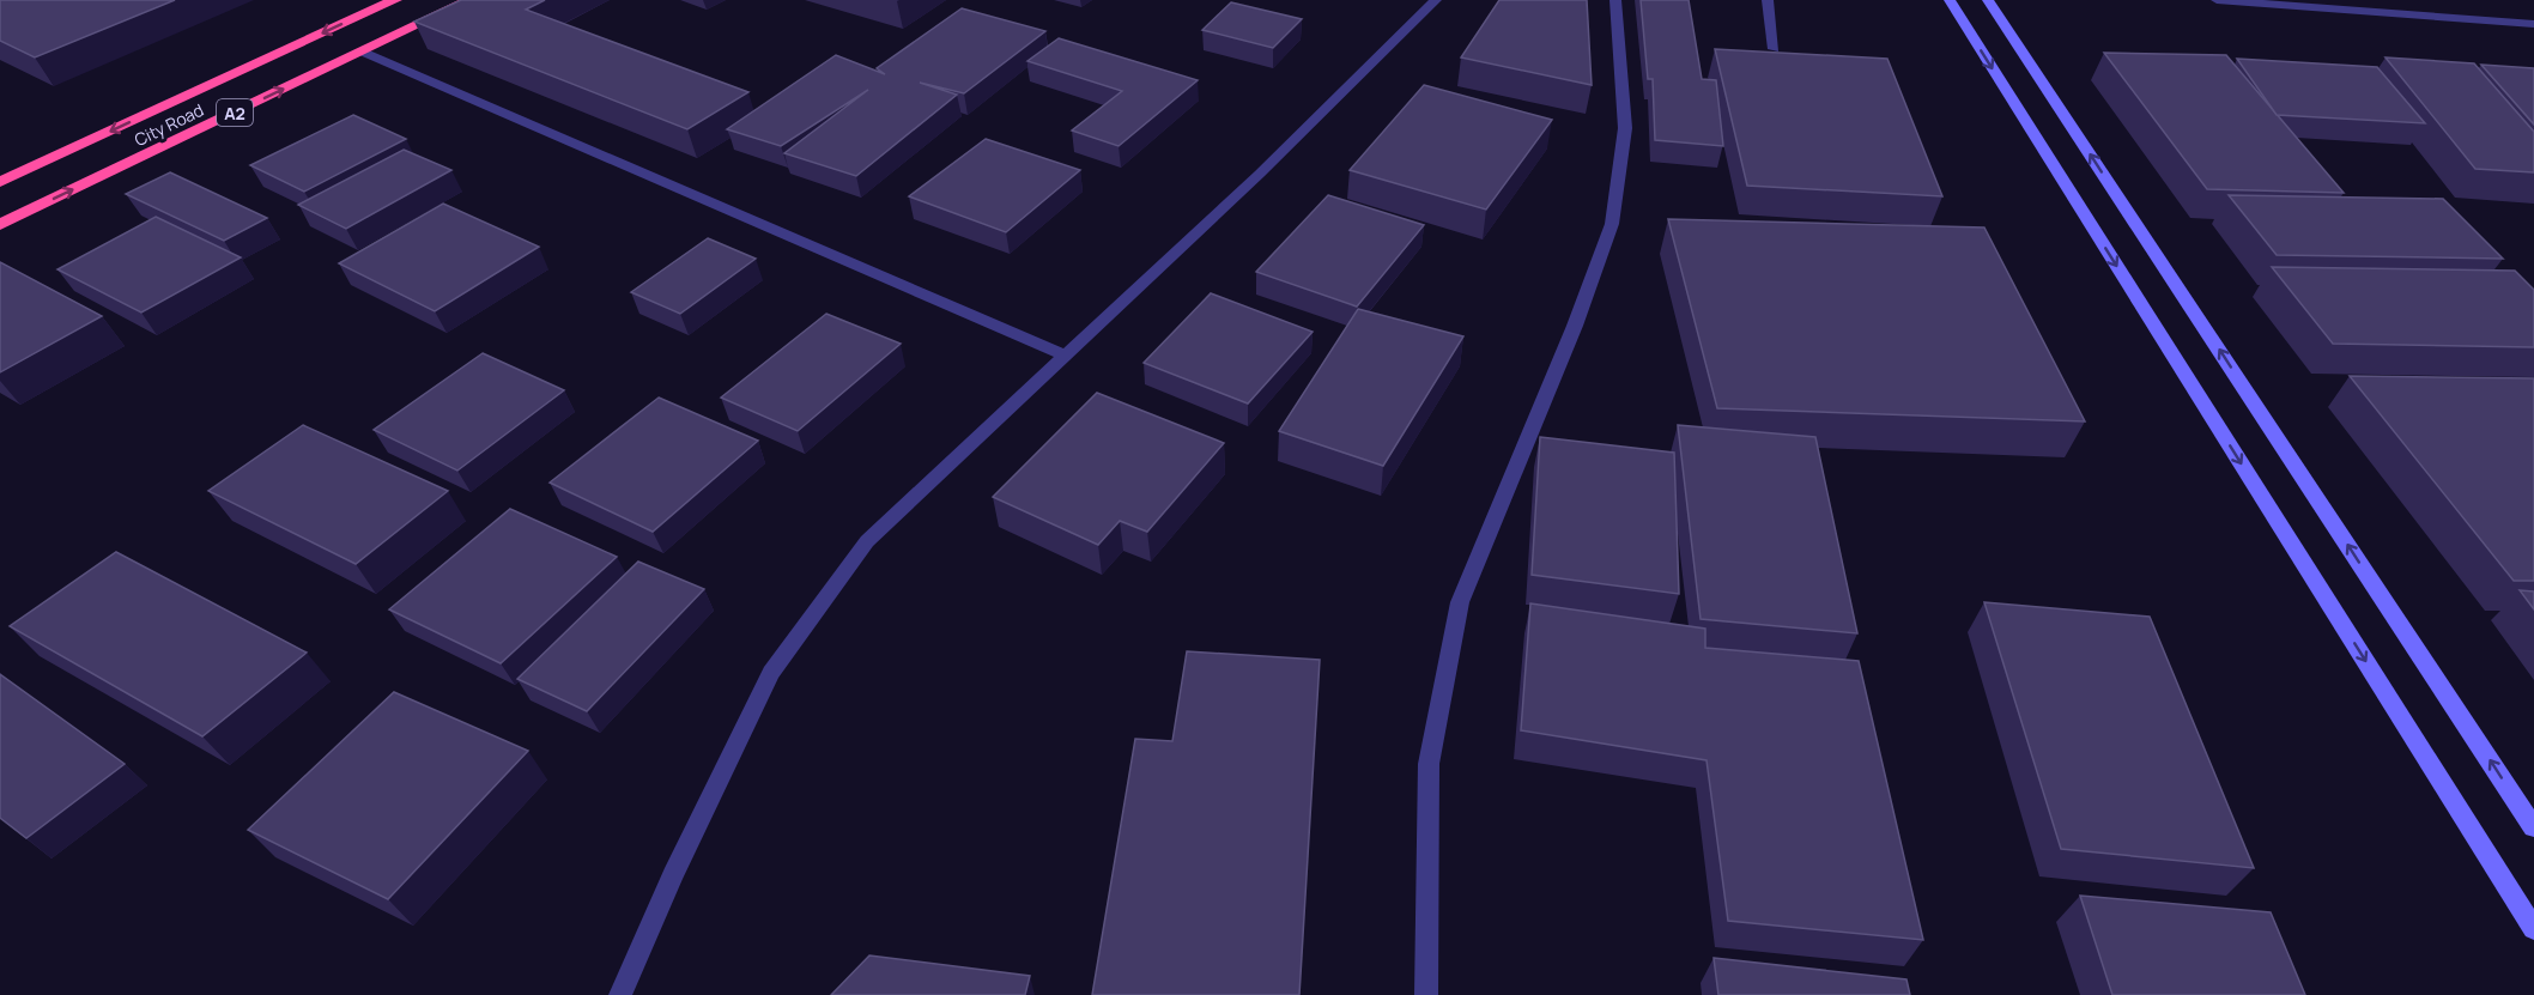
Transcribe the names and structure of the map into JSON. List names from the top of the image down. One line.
{"streets":{"highway":["A2","City Road"]}}
